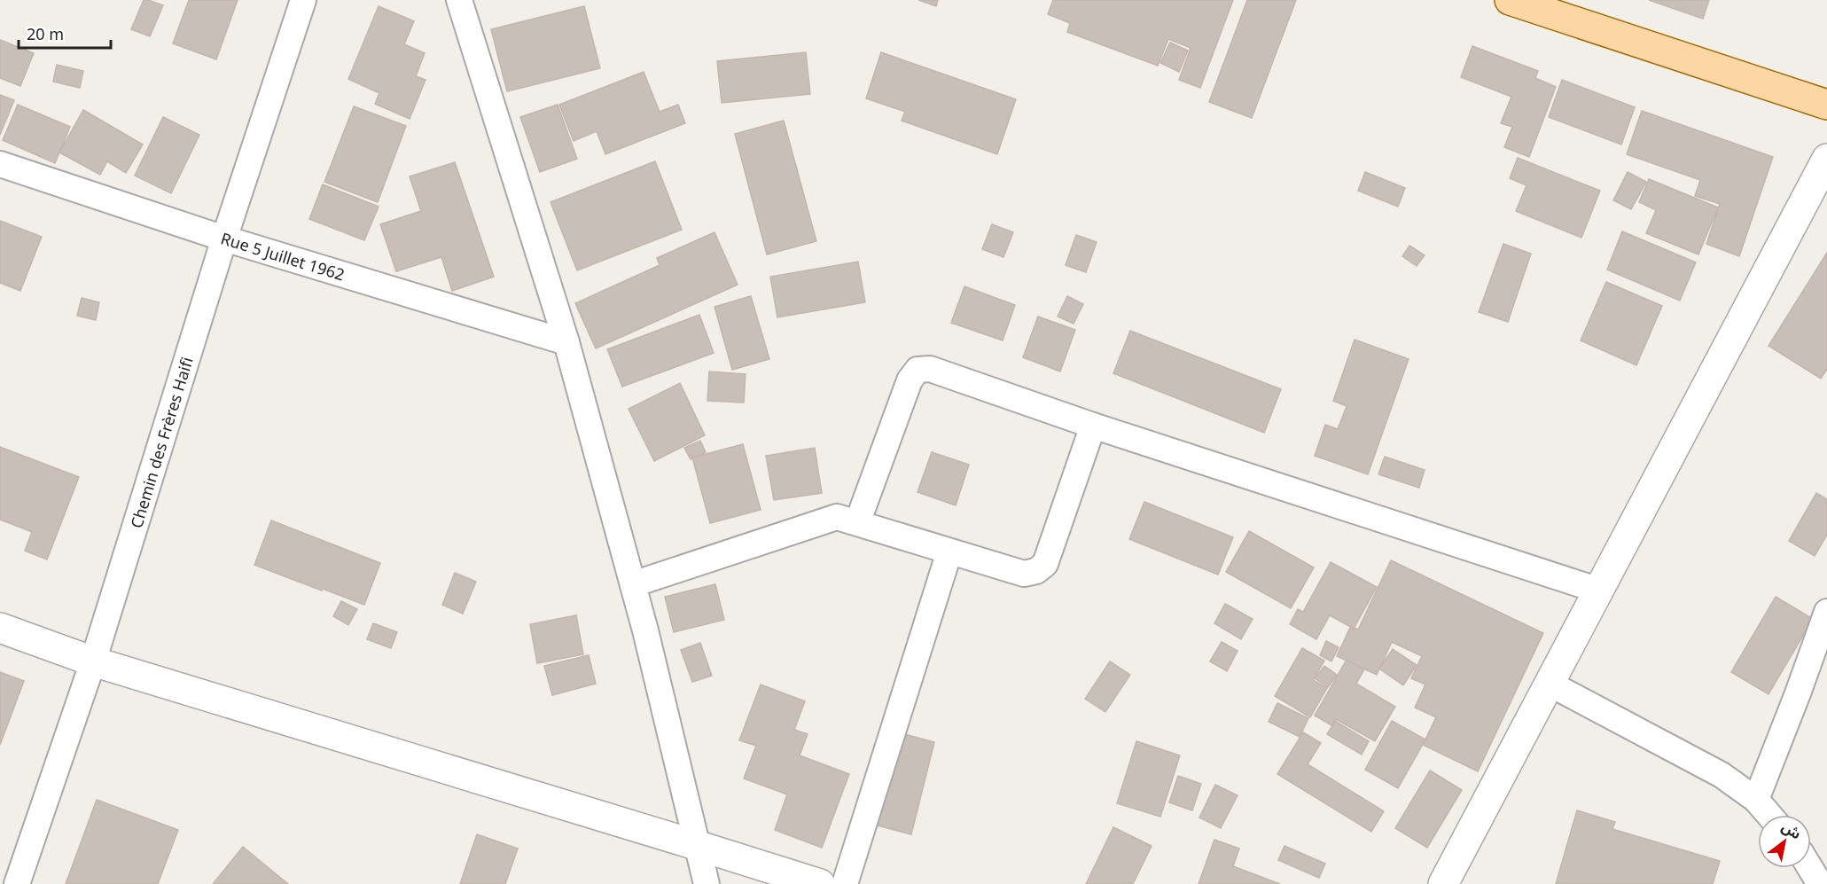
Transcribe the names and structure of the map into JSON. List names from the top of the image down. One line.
{"streets":{"street":["Rue 5 Juillet 1962","Chemin des Frères Haifi"]},"crossings":[["Rue 5 Juillet 1962","Chemin des Frères Haifi"]],"scale_bar":"20 m","north":"top right"}
